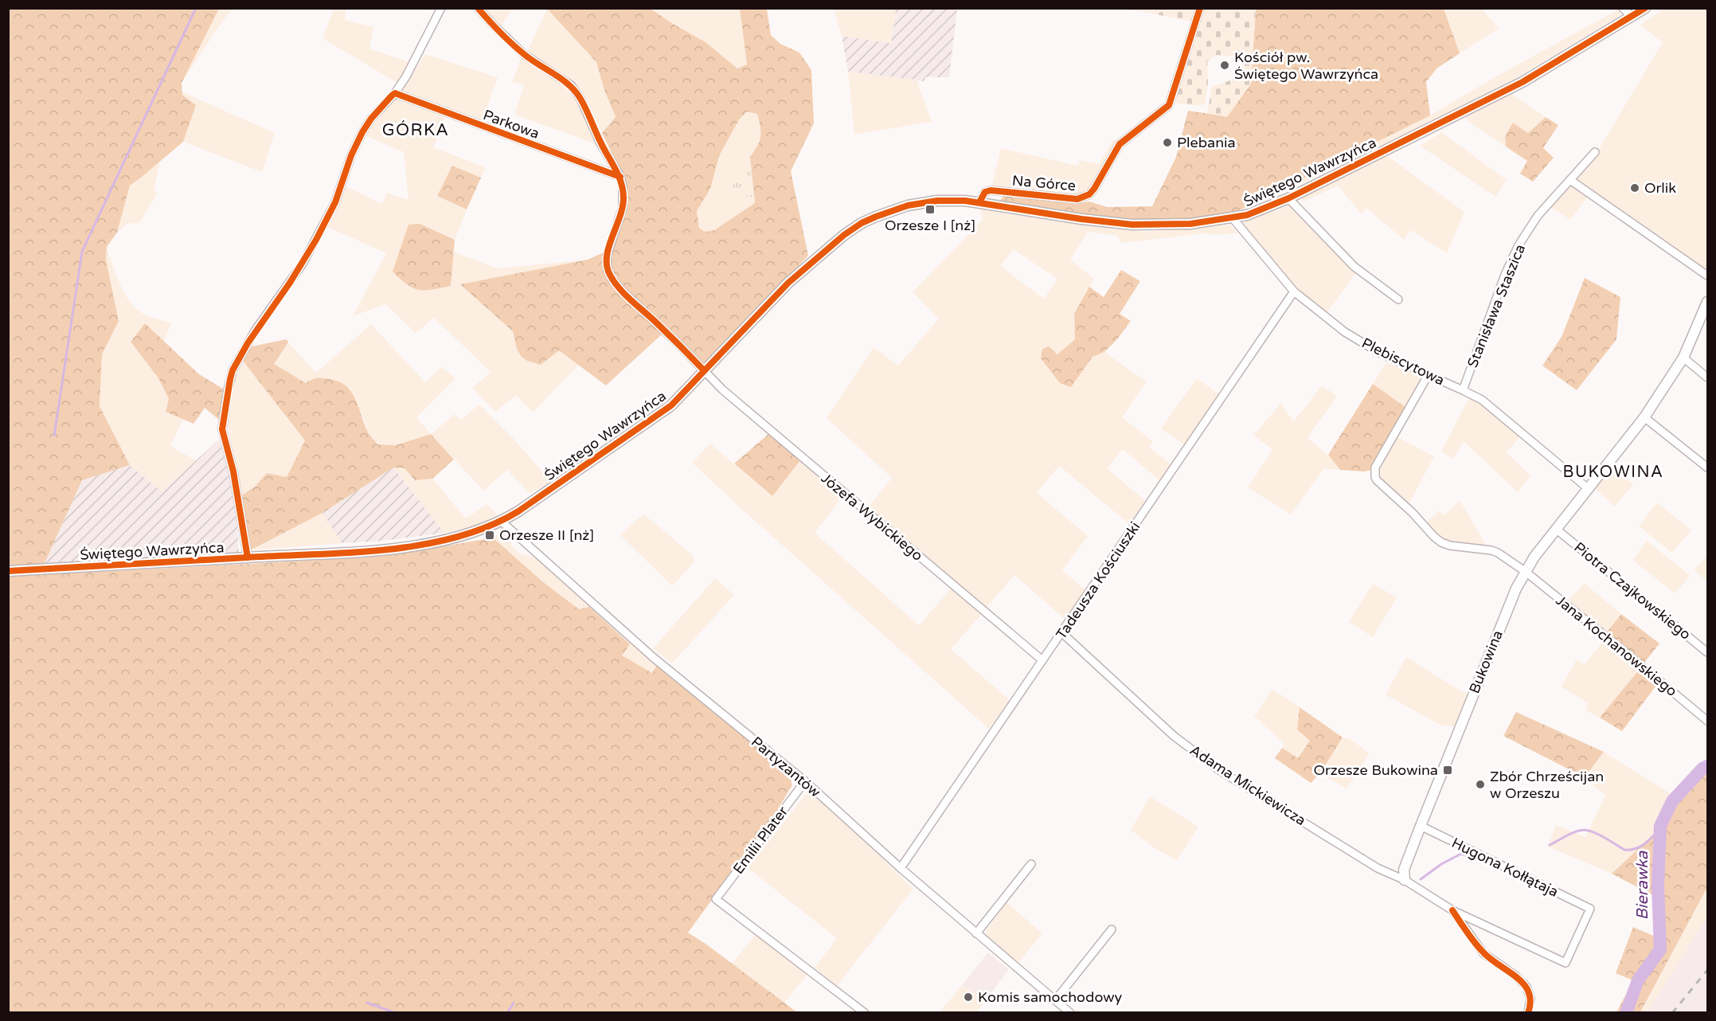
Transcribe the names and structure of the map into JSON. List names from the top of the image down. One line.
{"streets":{"street":["Parkowa","Świętego Wawrzyńca","Na Górce","Stanisława Staszica","Plebiscytowa","Józefa Wybickiego","Tadeusza Kościuszki","Piotra Czajkowskiego","Jana Kochanowskiego","Bukowina","Partyzantów","Adama Mickiewicza","Emilii Plater","Hugona Kołłątaja"]},"crossings":[["Świętego Wawrzyńca","Na Górce"],["Świętego Wawrzyńca","Plebiscytowa"],["Świętego Wawrzyńca","Józefa Wybickiego"],["Świętego Wawrzyńca","Partyzantów"],["Stanisława Staszica","Plebiscytowa"],["Plebiscytowa","Tadeusza Kościuszki"],["Plebiscytowa","Jana Kochanowskiego"],["Plebiscytowa","Bukowina"],["Józefa Wybickiego","Tadeusza Kościuszki"],["Tadeusza Kościuszki","Partyzantów"],["Tadeusza Kościuszki","Adama Mickiewicza"],["Piotra Czajkowskiego","Bukowina"],["Jana Kochanowskiego","Bukowina"],["Bukowina","Adama Mickiewicza"],["Bukowina","Hugona Kołłątaja"],["Partyzantów","Emilii Plater"]],"districts":["GÓRKA","BUKOWINA"],"water":["Bierawka"],"places":{"other":["Kościół pw. Świętego Wawrzyńca","Plebania","Orlik","Zbór Chrześcijan w Orzeszu","Komis samochodowy"],"transit":["Orzesze I [nż]","Orzesze II [nż]","Orzesze Bukowina"]}}
